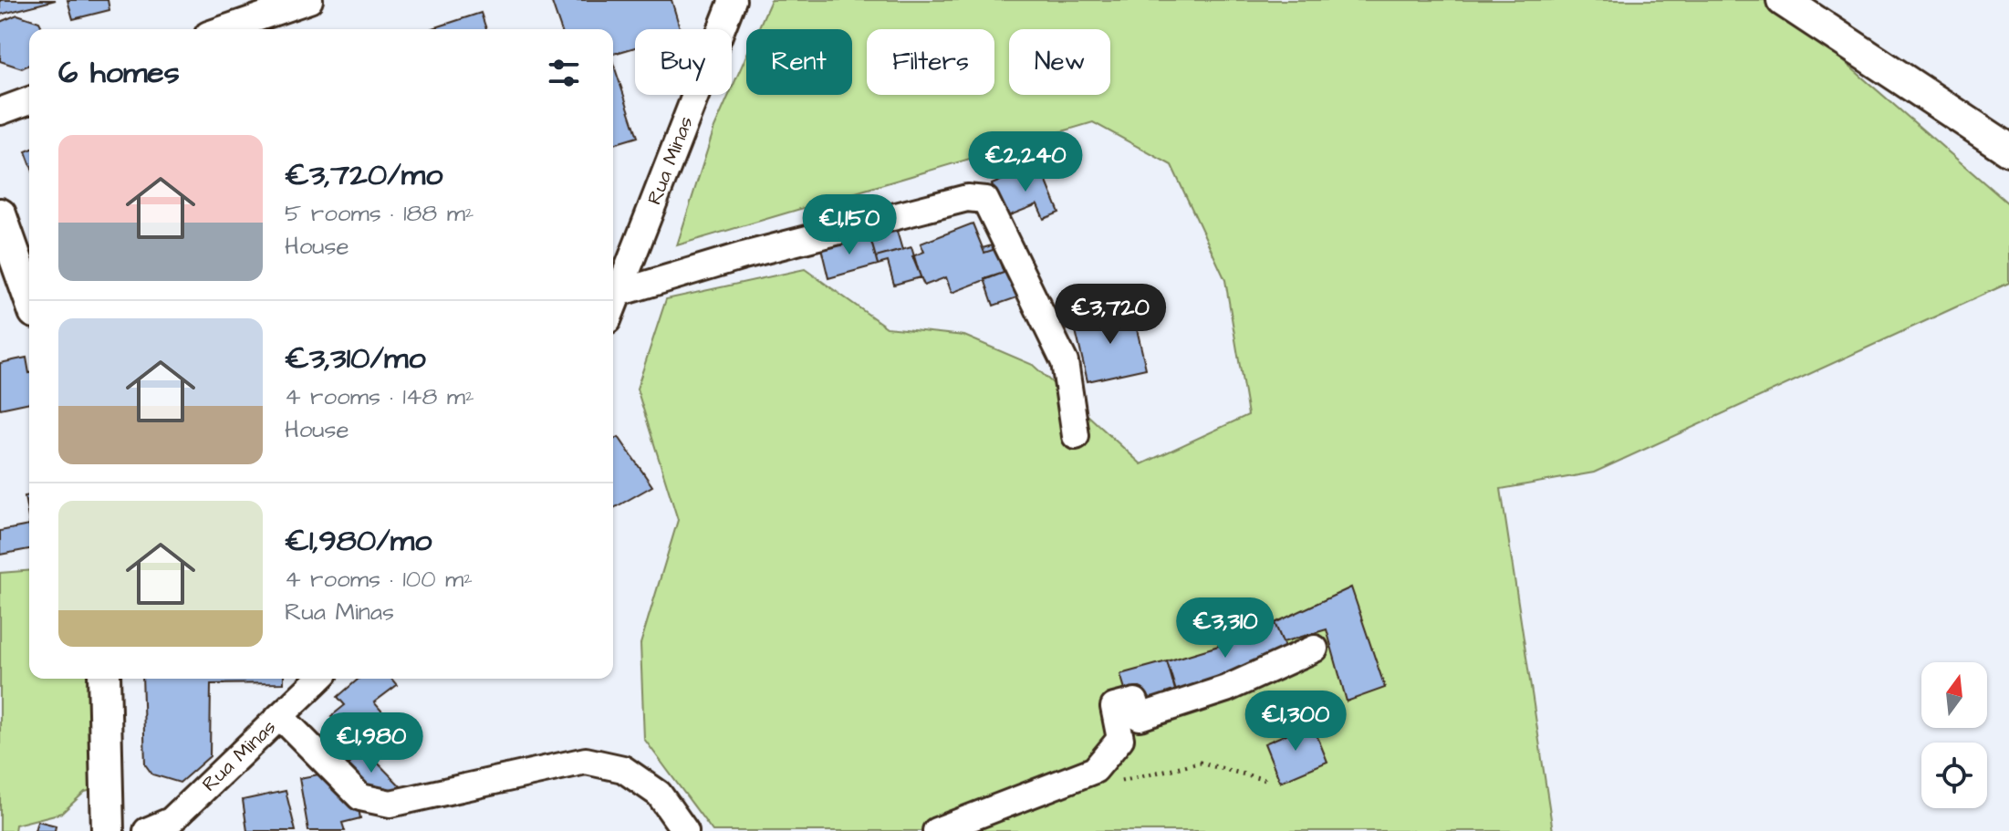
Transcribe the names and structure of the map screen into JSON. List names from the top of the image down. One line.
{"streets":{"street":["Rua Minas"]},"north":"top","page":{"chip":["Buy","Rent","Filters","New"],"heading":"6 homes","list":[{"name":"€3,720/mo","note":"5 rooms · 188 m² · House"},{"name":"€3,310/mo","note":"4 rooms · 148 m² · House"},{"name":"€1,980/mo","note":"4 rooms · 100 m² · Rua Minas"}],"price":["€2,240","€1,150","€3,720","€3,310","€1,300","€1,980"]}}
